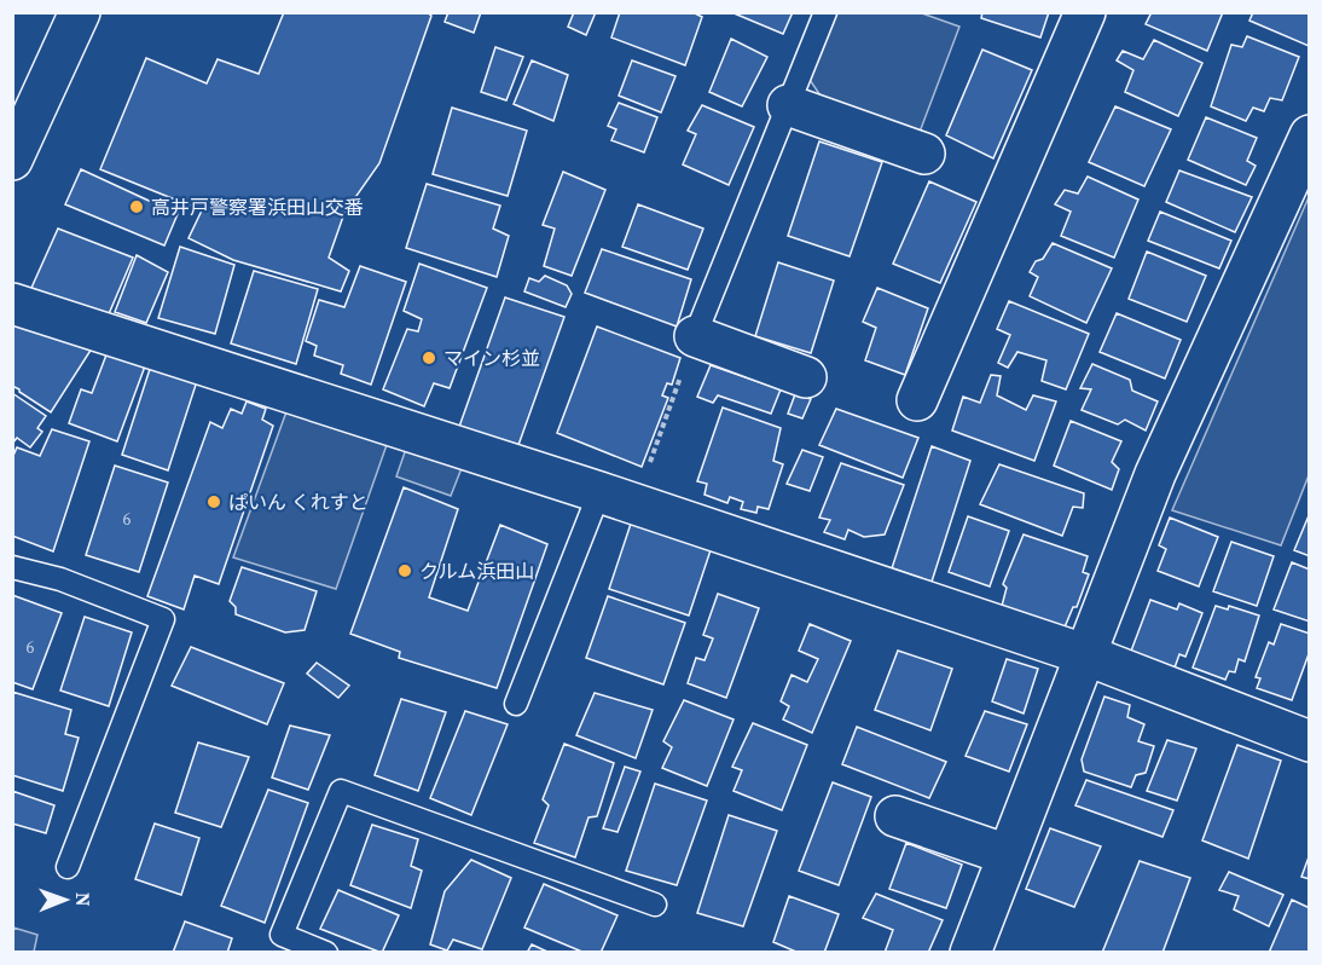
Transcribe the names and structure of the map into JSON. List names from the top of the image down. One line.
{"places":["高井戸警察署浜田山交番","マイン杉並","ぱいん くれすと","クルム浜田山"],"house_numbers":["6","6"],"north":"right"}
